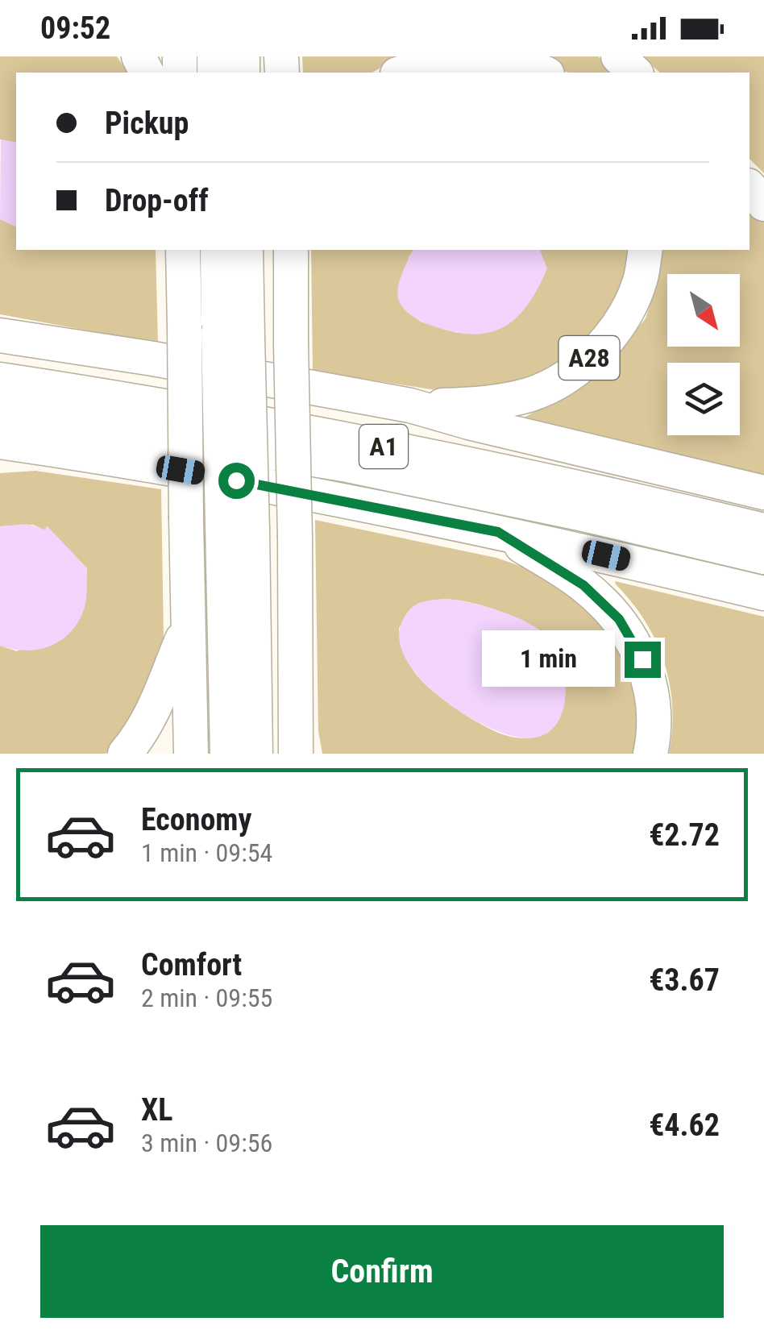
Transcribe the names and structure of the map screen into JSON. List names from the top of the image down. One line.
{"streets":{"highway":["A28","A1"]},"crossings":[["A28","A1"]],"north":"bottom right","page":{"status":"09:52","banner":["Pickup","Drop-off"],"bubble":"1 min","list":[{"name":"Economy","note":"1 min · 09:54","value":"€2.72"},{"name":"Comfort","note":"2 min · 09:55","value":"€3.67"},{"name":"XL","note":"3 min · 09:56","value":"€4.62"}],"buttons":"Confirm"}}
